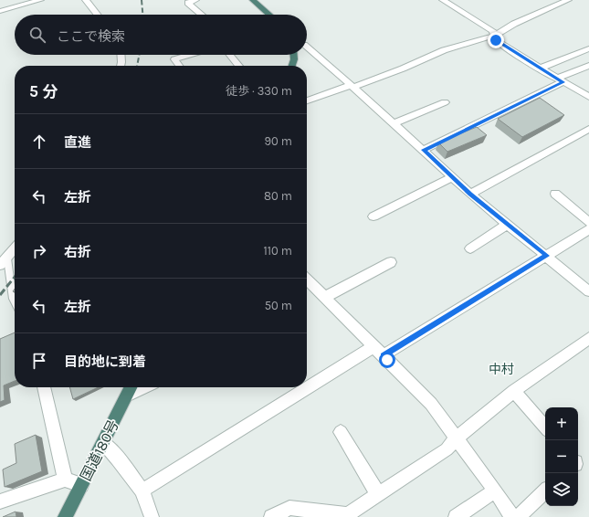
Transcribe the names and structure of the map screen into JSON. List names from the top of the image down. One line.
{"streets":{"highway":["国道180号"]},"districts":["中村"],"page":{"search":"ここで検索","heading":["5 分","徒歩 · 330 m"],"list":[["直進","90 m"],["左折","80 m"],["右折","110 m"],["左折","50 m"],"目的地に到着"],"map_buttons":["+","−"]}}
